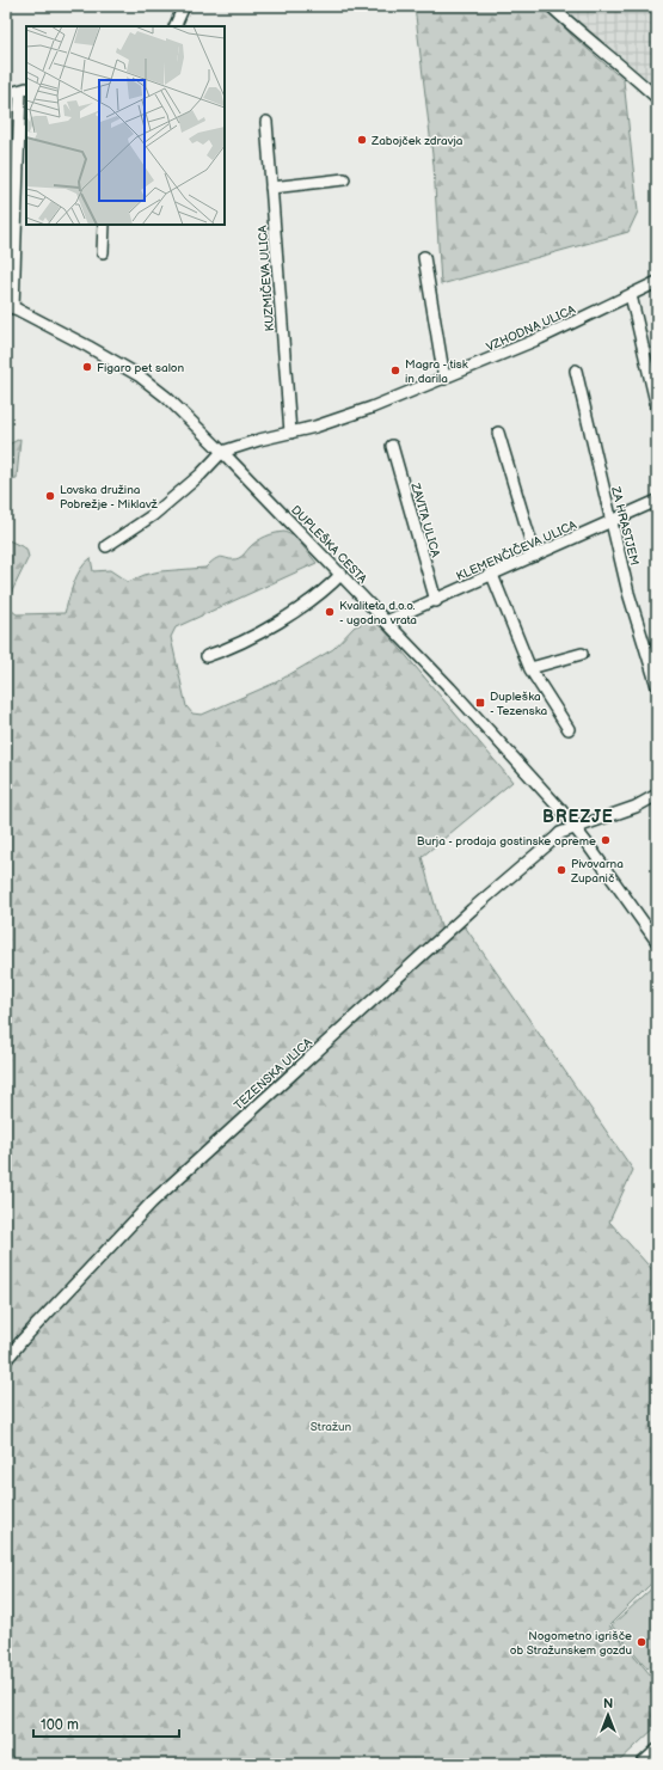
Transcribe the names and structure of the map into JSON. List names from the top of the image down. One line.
{"streets":{"street":["KUZMIČEVA ULICA","VZHODNA ULICA","ZAVITA ULICA","ZA HRASTJEM","DUPLEŠKA CESTA","KLEMENČIČEVA ULICA","TEZENSKA ULICA"]},"crossings":[["KUZMIČEVA ULICA","VZHODNA ULICA"],["VZHODNA ULICA","DUPLEŠKA CESTA"],["ZAVITA ULICA","KLEMENČIČEVA ULICA"],["ZA HRASTJEM","KLEMENČIČEVA ULICA"],["DUPLEŠKA CESTA","KLEMENČIČEVA ULICA"],["DUPLEŠKA CESTA","TEZENSKA ULICA"]],"districts":["BREZJE"],"parks":["Stražun"],"places":{"other":["Zabojček zdravja","Figaro pet salon","Magra - tisk in darila","Lovska družina Pobrežje - Miklavž","Kvaliteta d.o.o. - ugodna vrata","Burja - prodaja gostinske opreme","Pivovarna Zupanič","Nogometno igrišče ob Stražunskem gozdu"],"transit":["Dupleška - Tezenska"]},"scale_bar":"100 m","north":"top"}
